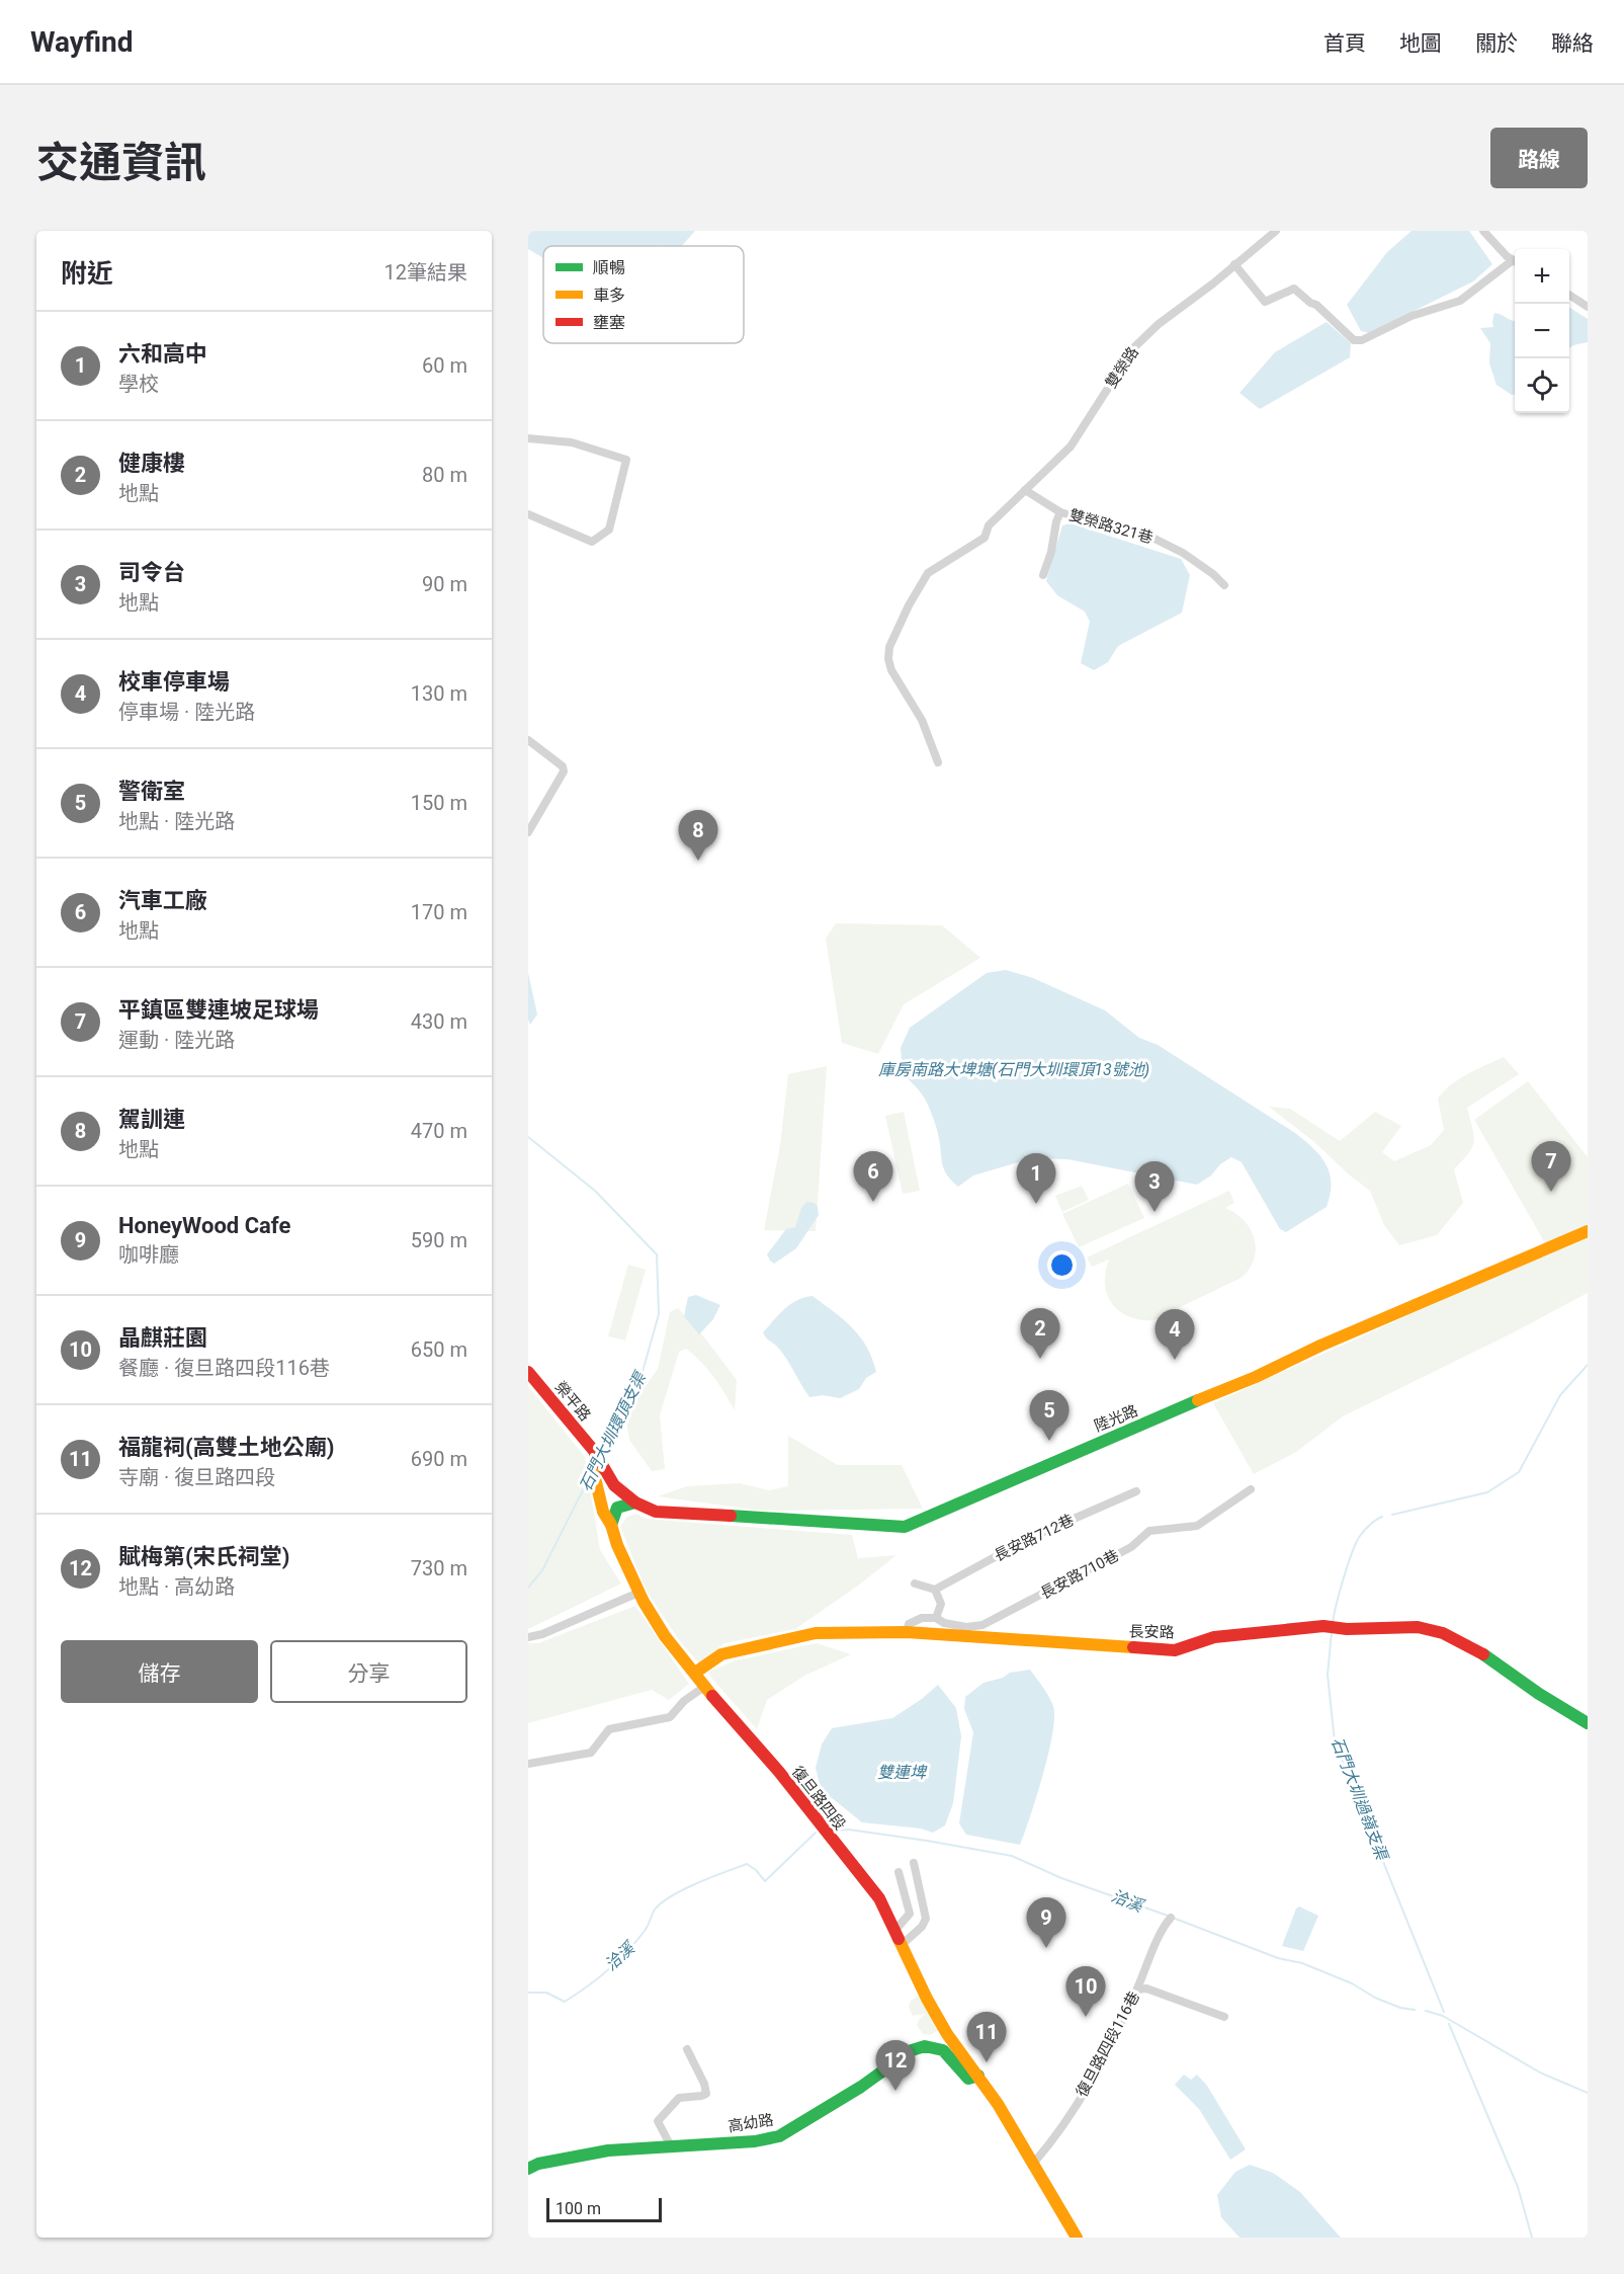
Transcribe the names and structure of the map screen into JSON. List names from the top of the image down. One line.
{"streets":{"street":["雙榮路","雙榮路321巷","榮平路","陸光路","長安路712巷","長安路710巷","長安路","復旦路四段","復旦路四段116巷","高幼路"]},"crossings":[["雙榮路","雙榮路321巷"],["榮平路","陸光路"],["榮平路","復旦路四段"],["長安路","復旦路四段"],["復旦路四段","復旦路四段116巷"],["復旦路四段","高幼路"]],"water":["庫房南路大埤塘(石門大圳環頂13號池)","石門大圳環頂支渠","雙連埤","石門大圳過嶺支渠","洽溪"],"legend":["順暢","車多","壅塞"],"scale_bar":"100 m","page":{"header":"Wayfind","nav":["首頁","地圖","關於","聯絡"],"title":"交通資訊","buttons":["路線",["儲存","分享"]],"heading":["附近","12筆結果"],"map_buttons":["+","−"],"list":[{"mark":"1","name":"六和高中","note":"學校","value":"60 m"},{"mark":"2","name":"健康樓","note":"地點","value":"80 m"},{"mark":"3","name":"司令台","note":"地點","value":"90 m"},{"mark":"4","name":"校車停車場","note":"停車場 · 陸光路","value":"130 m"},{"mark":"5","name":"警衛室","note":"地點 · 陸光路","value":"150 m"},{"mark":"6","name":"汽車工廠","note":"地點","value":"170 m"},{"mark":"7","name":"平鎮區雙連坡足球場","note":"運動 · 陸光路","value":"430 m"},{"mark":"8","name":"駕訓連","note":"地點","value":"470 m"},{"mark":"9","name":"HoneyWood Cafe","note":"咖啡廳","value":"590 m"},{"mark":"10","name":"晶麒莊園","note":"餐廳 · 復旦路四段116巷","value":"650 m"},{"mark":"11","name":"福龍祠(高雙土地公廟)","note":"寺廟 · 復旦路四段","value":"690 m"},{"mark":"12","name":"賦梅第(宋氏祠堂)","note":"地點 · 高幼路","value":"730 m"}],"pins":["8","7","6","1","3","2","4","5","9","10","11","12"],"scale":"100 m"}}
